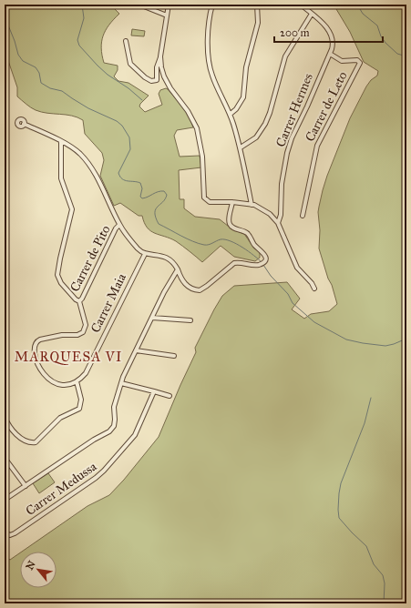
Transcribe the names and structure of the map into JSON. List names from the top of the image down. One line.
{"streets":{"street":["Carrer de Leto","Carrer Hermes","Carrer de Pito","Carrer Maia","Carrer Medussa"]},"crossings":[["Carrer de Leto","Carrer Hermes"],["Carrer de Pito","Carrer Maia"]],"districts":["MARQUESA VI"],"scale_bar":"200 m","north":"top left"}
